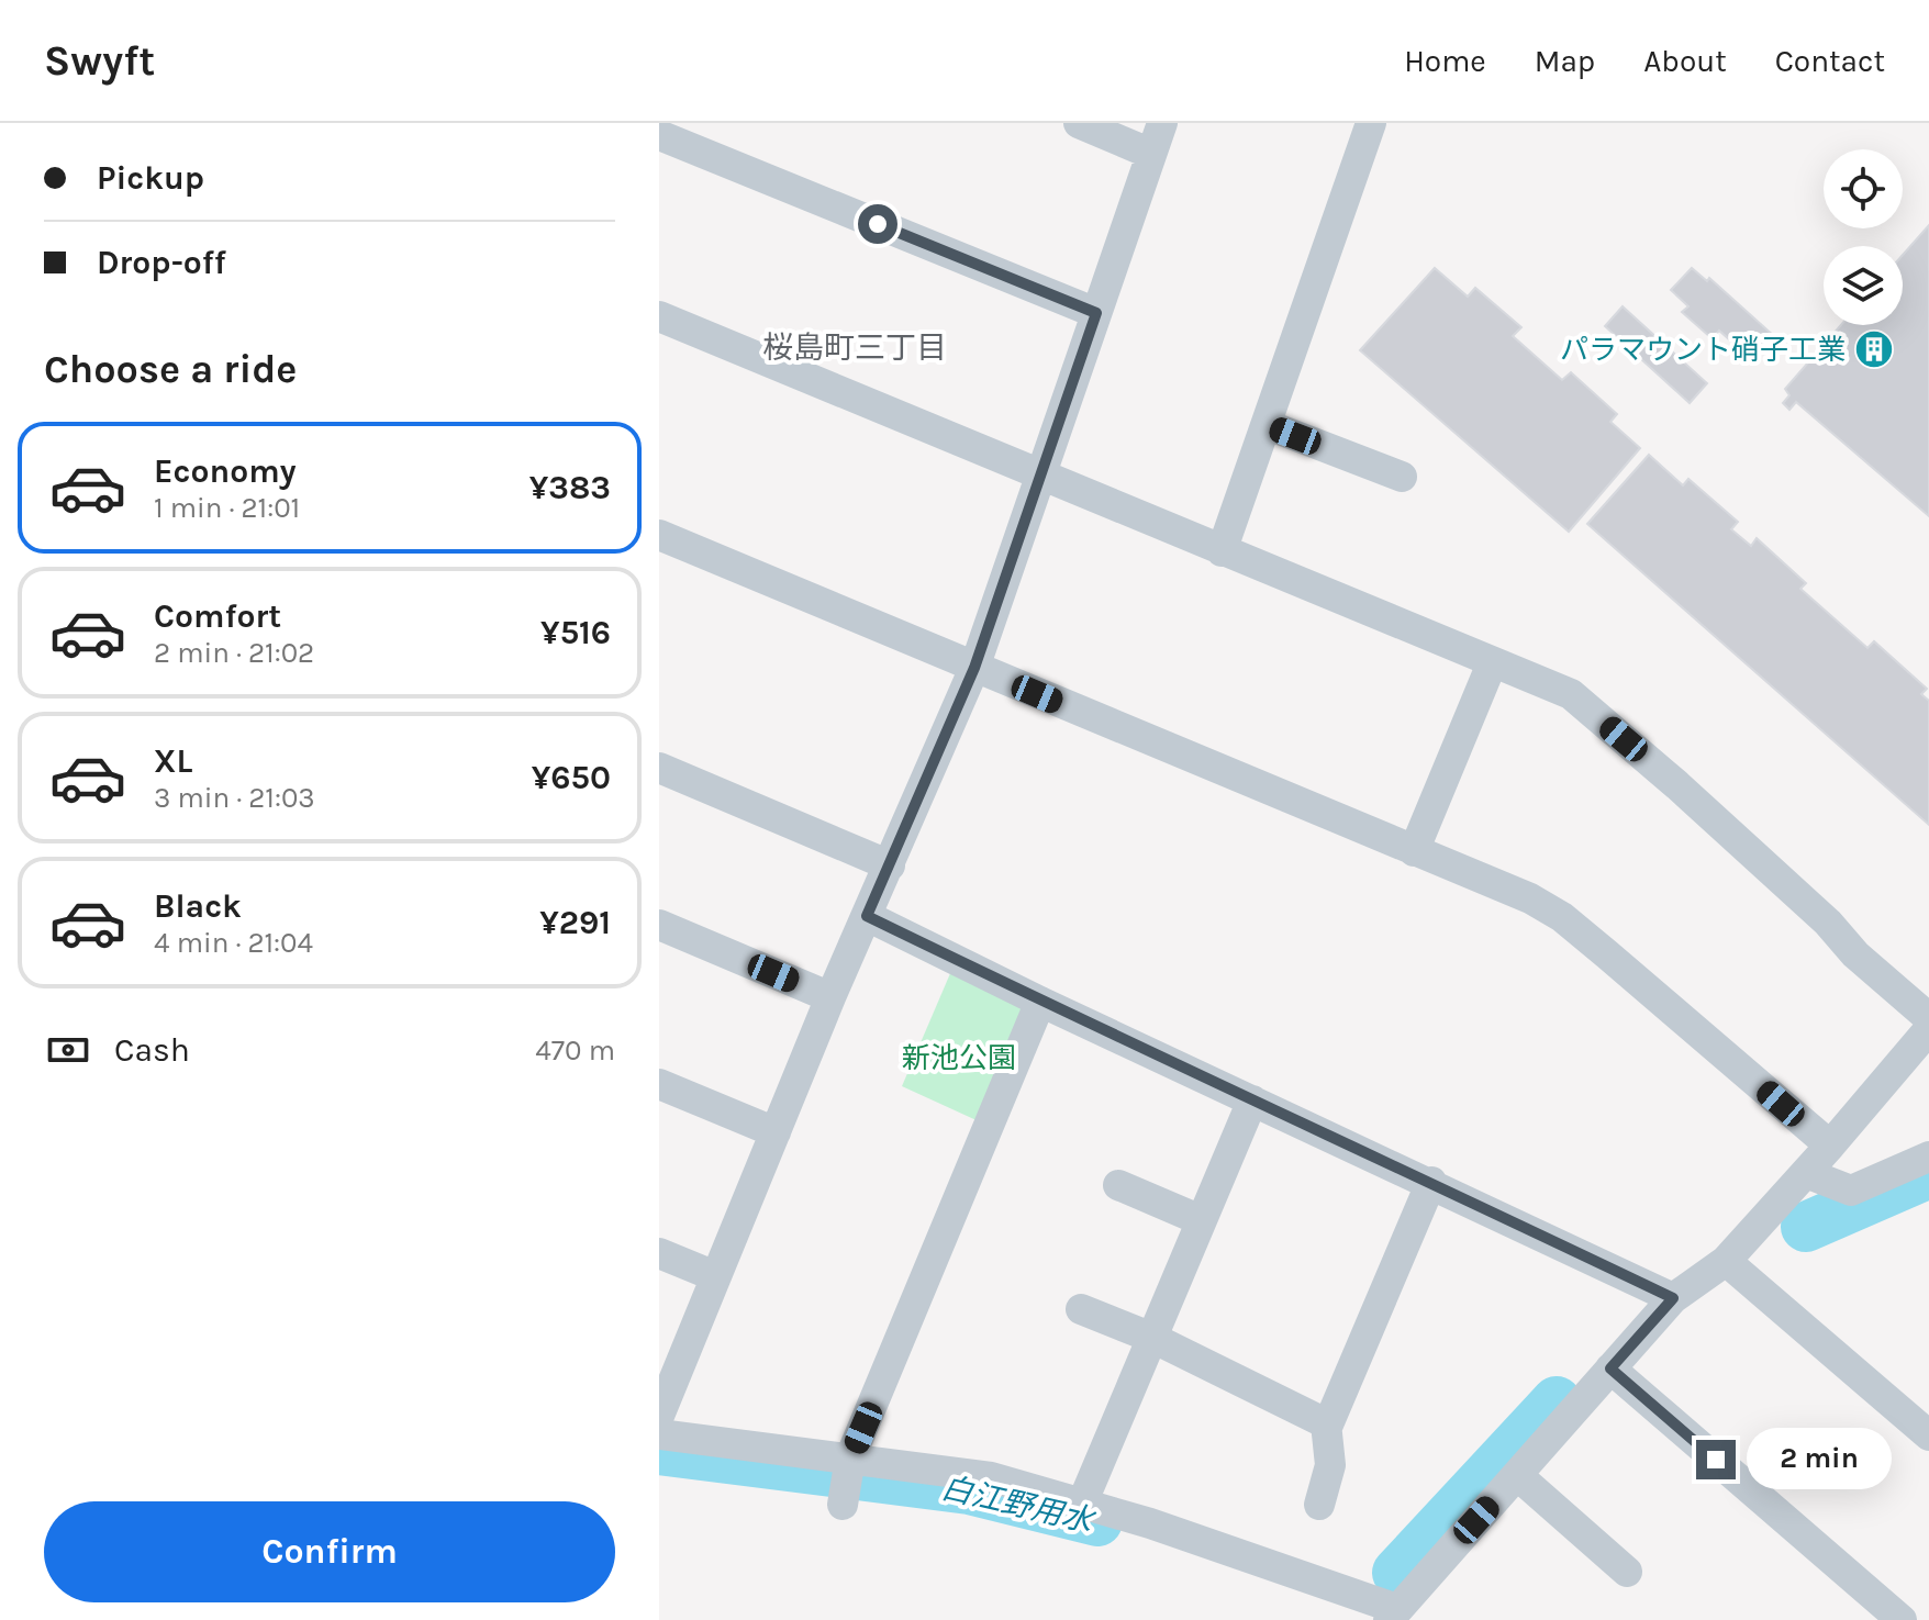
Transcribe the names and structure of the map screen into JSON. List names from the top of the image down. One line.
{"districts":["桜島町三丁目"],"water":["白江野用水"],"parks":["新池公園"],"places":{"building":["パラマウント硝子工業"]},"page":{"header":"Swyft","nav":["Home","Map","About","Contact"],"banner":["Pickup","Drop-off"],"heading":"Choose a ride","list":[{"name":"Economy","note":"1 min · 21:01","value":"¥383"},{"name":"Comfort","note":"2 min · 21:02","value":"¥516"},{"name":"XL","note":"3 min · 21:03","value":"¥650"},{"name":"Black","note":"4 min · 21:04","value":"¥291"}],"pay":["Cash","470 m"],"bubble":"2 min","buttons":"Confirm"}}
